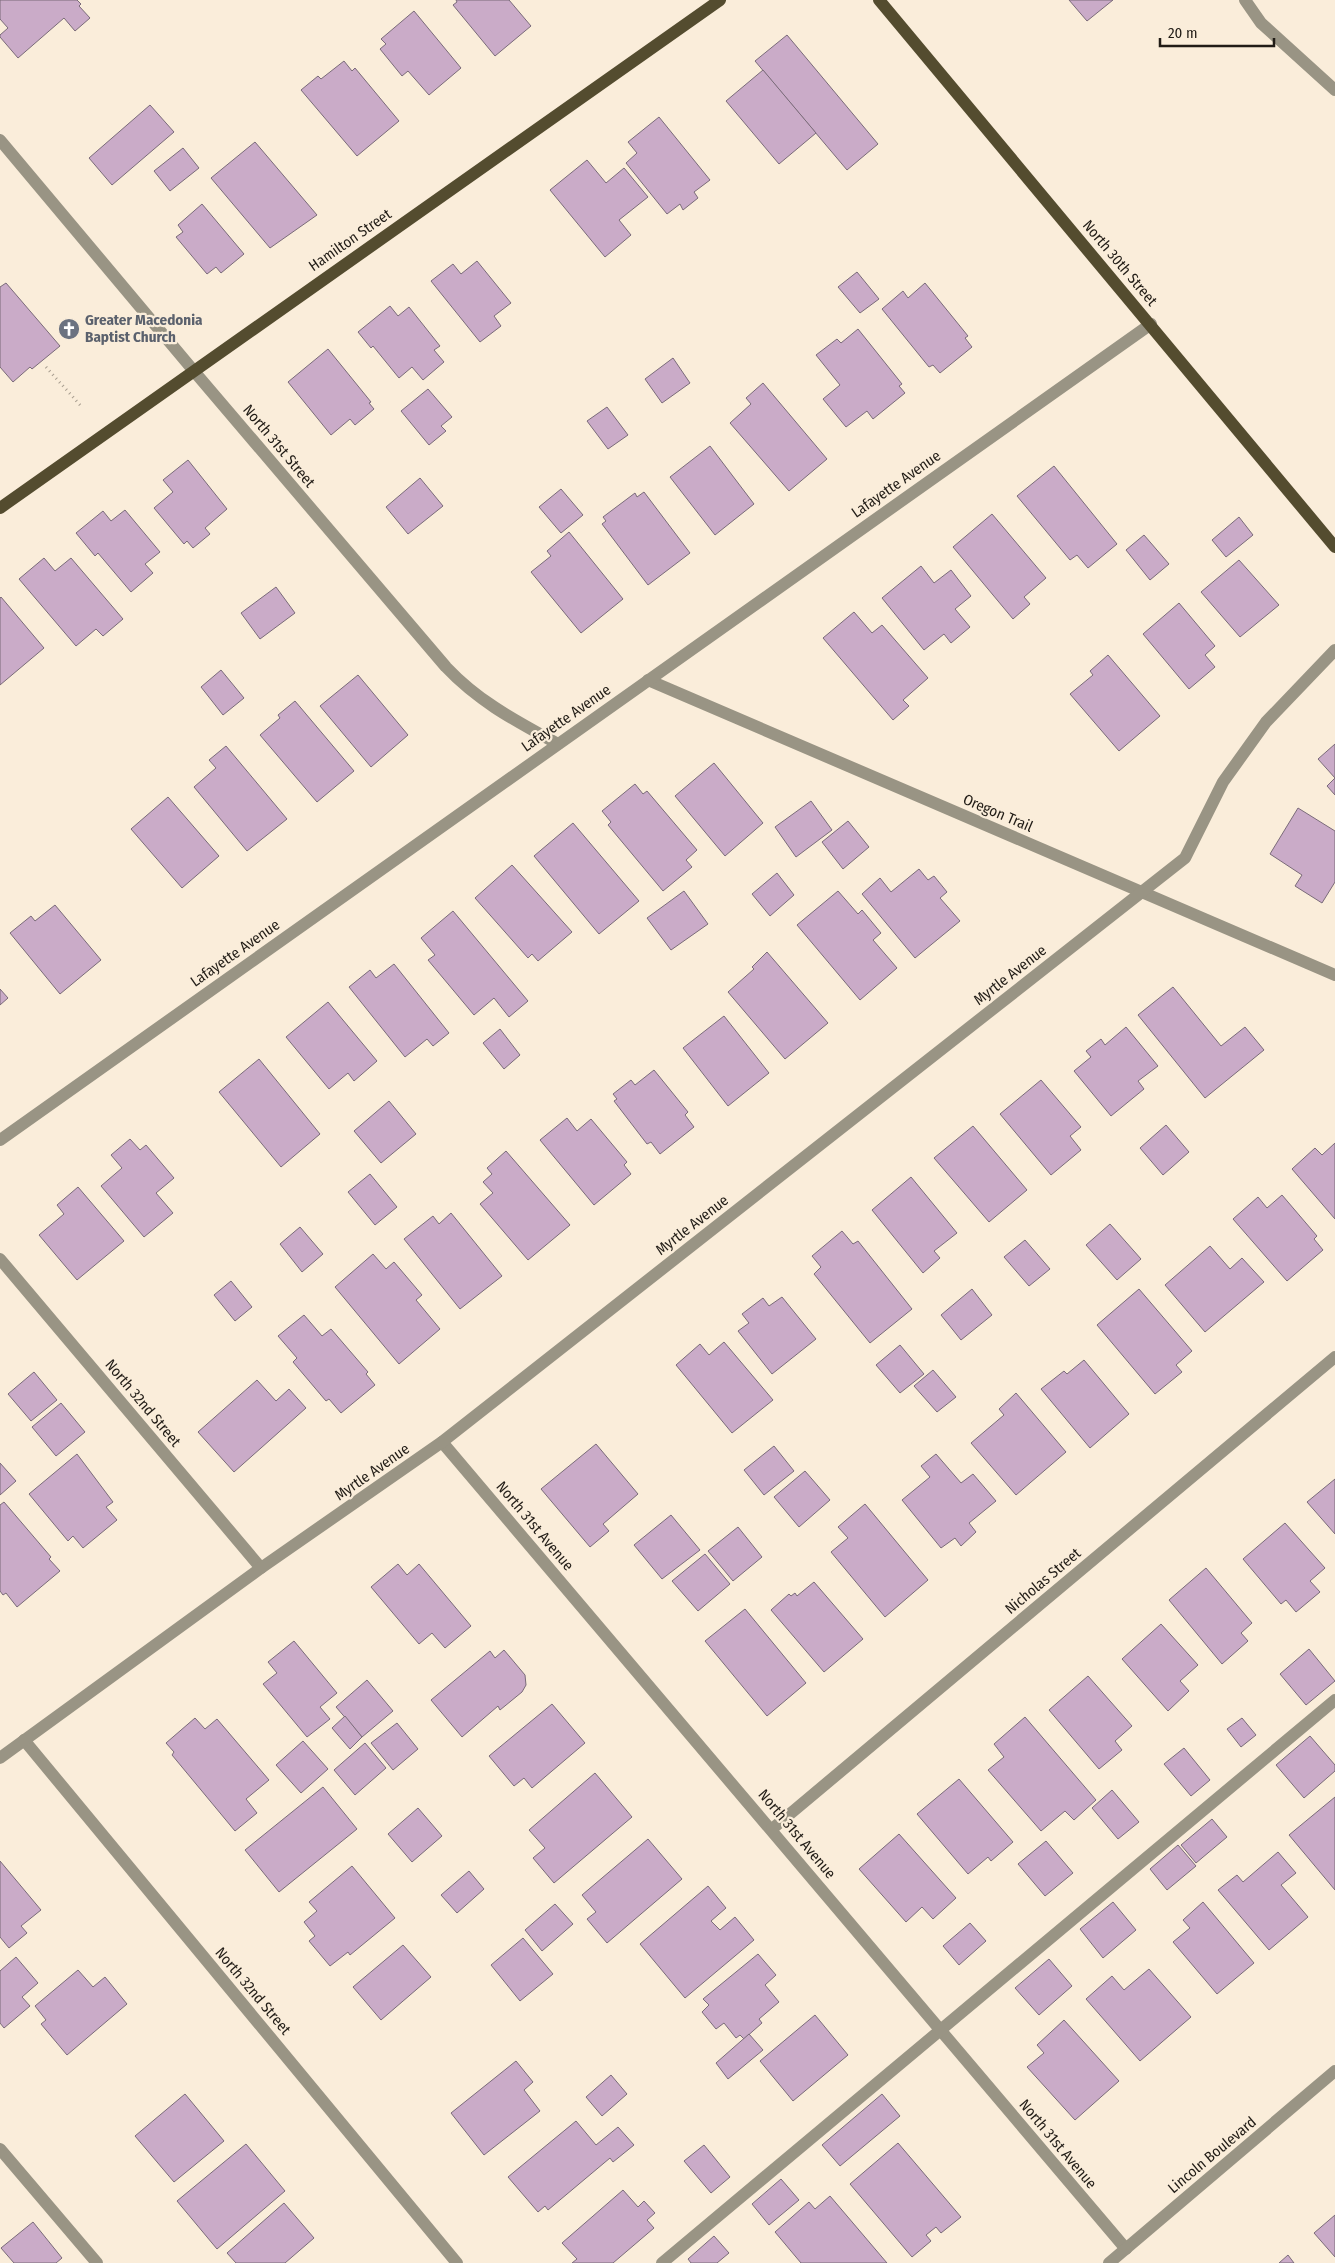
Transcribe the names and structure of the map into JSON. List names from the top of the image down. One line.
{"streets":{"main road":["Hamilton Street","North 30th Street"],"street":["North 31st Street","Lafayette Avenue","Oregon Trail","Myrtle Avenue","North 32nd Street","North 31st Avenue","Nicholas Street","Lincoln Boulevard"]},"crossings":[["Hamilton Street","North 31st Street"],["North 30th Street","Lafayette Avenue"],["North 31st Street","Lafayette Avenue"],["Lafayette Avenue","Oregon Trail"],["Oregon Trail","Myrtle Avenue"],["Myrtle Avenue","North 32nd Street"],["Myrtle Avenue","North 31st Avenue"],["North 31st Avenue","Nicholas Street"],["North 31st Avenue","Lincoln Boulevard"]],"places":{"church":["Greater Macedonia Baptist Church"]},"scale_bar":"20 m"}
